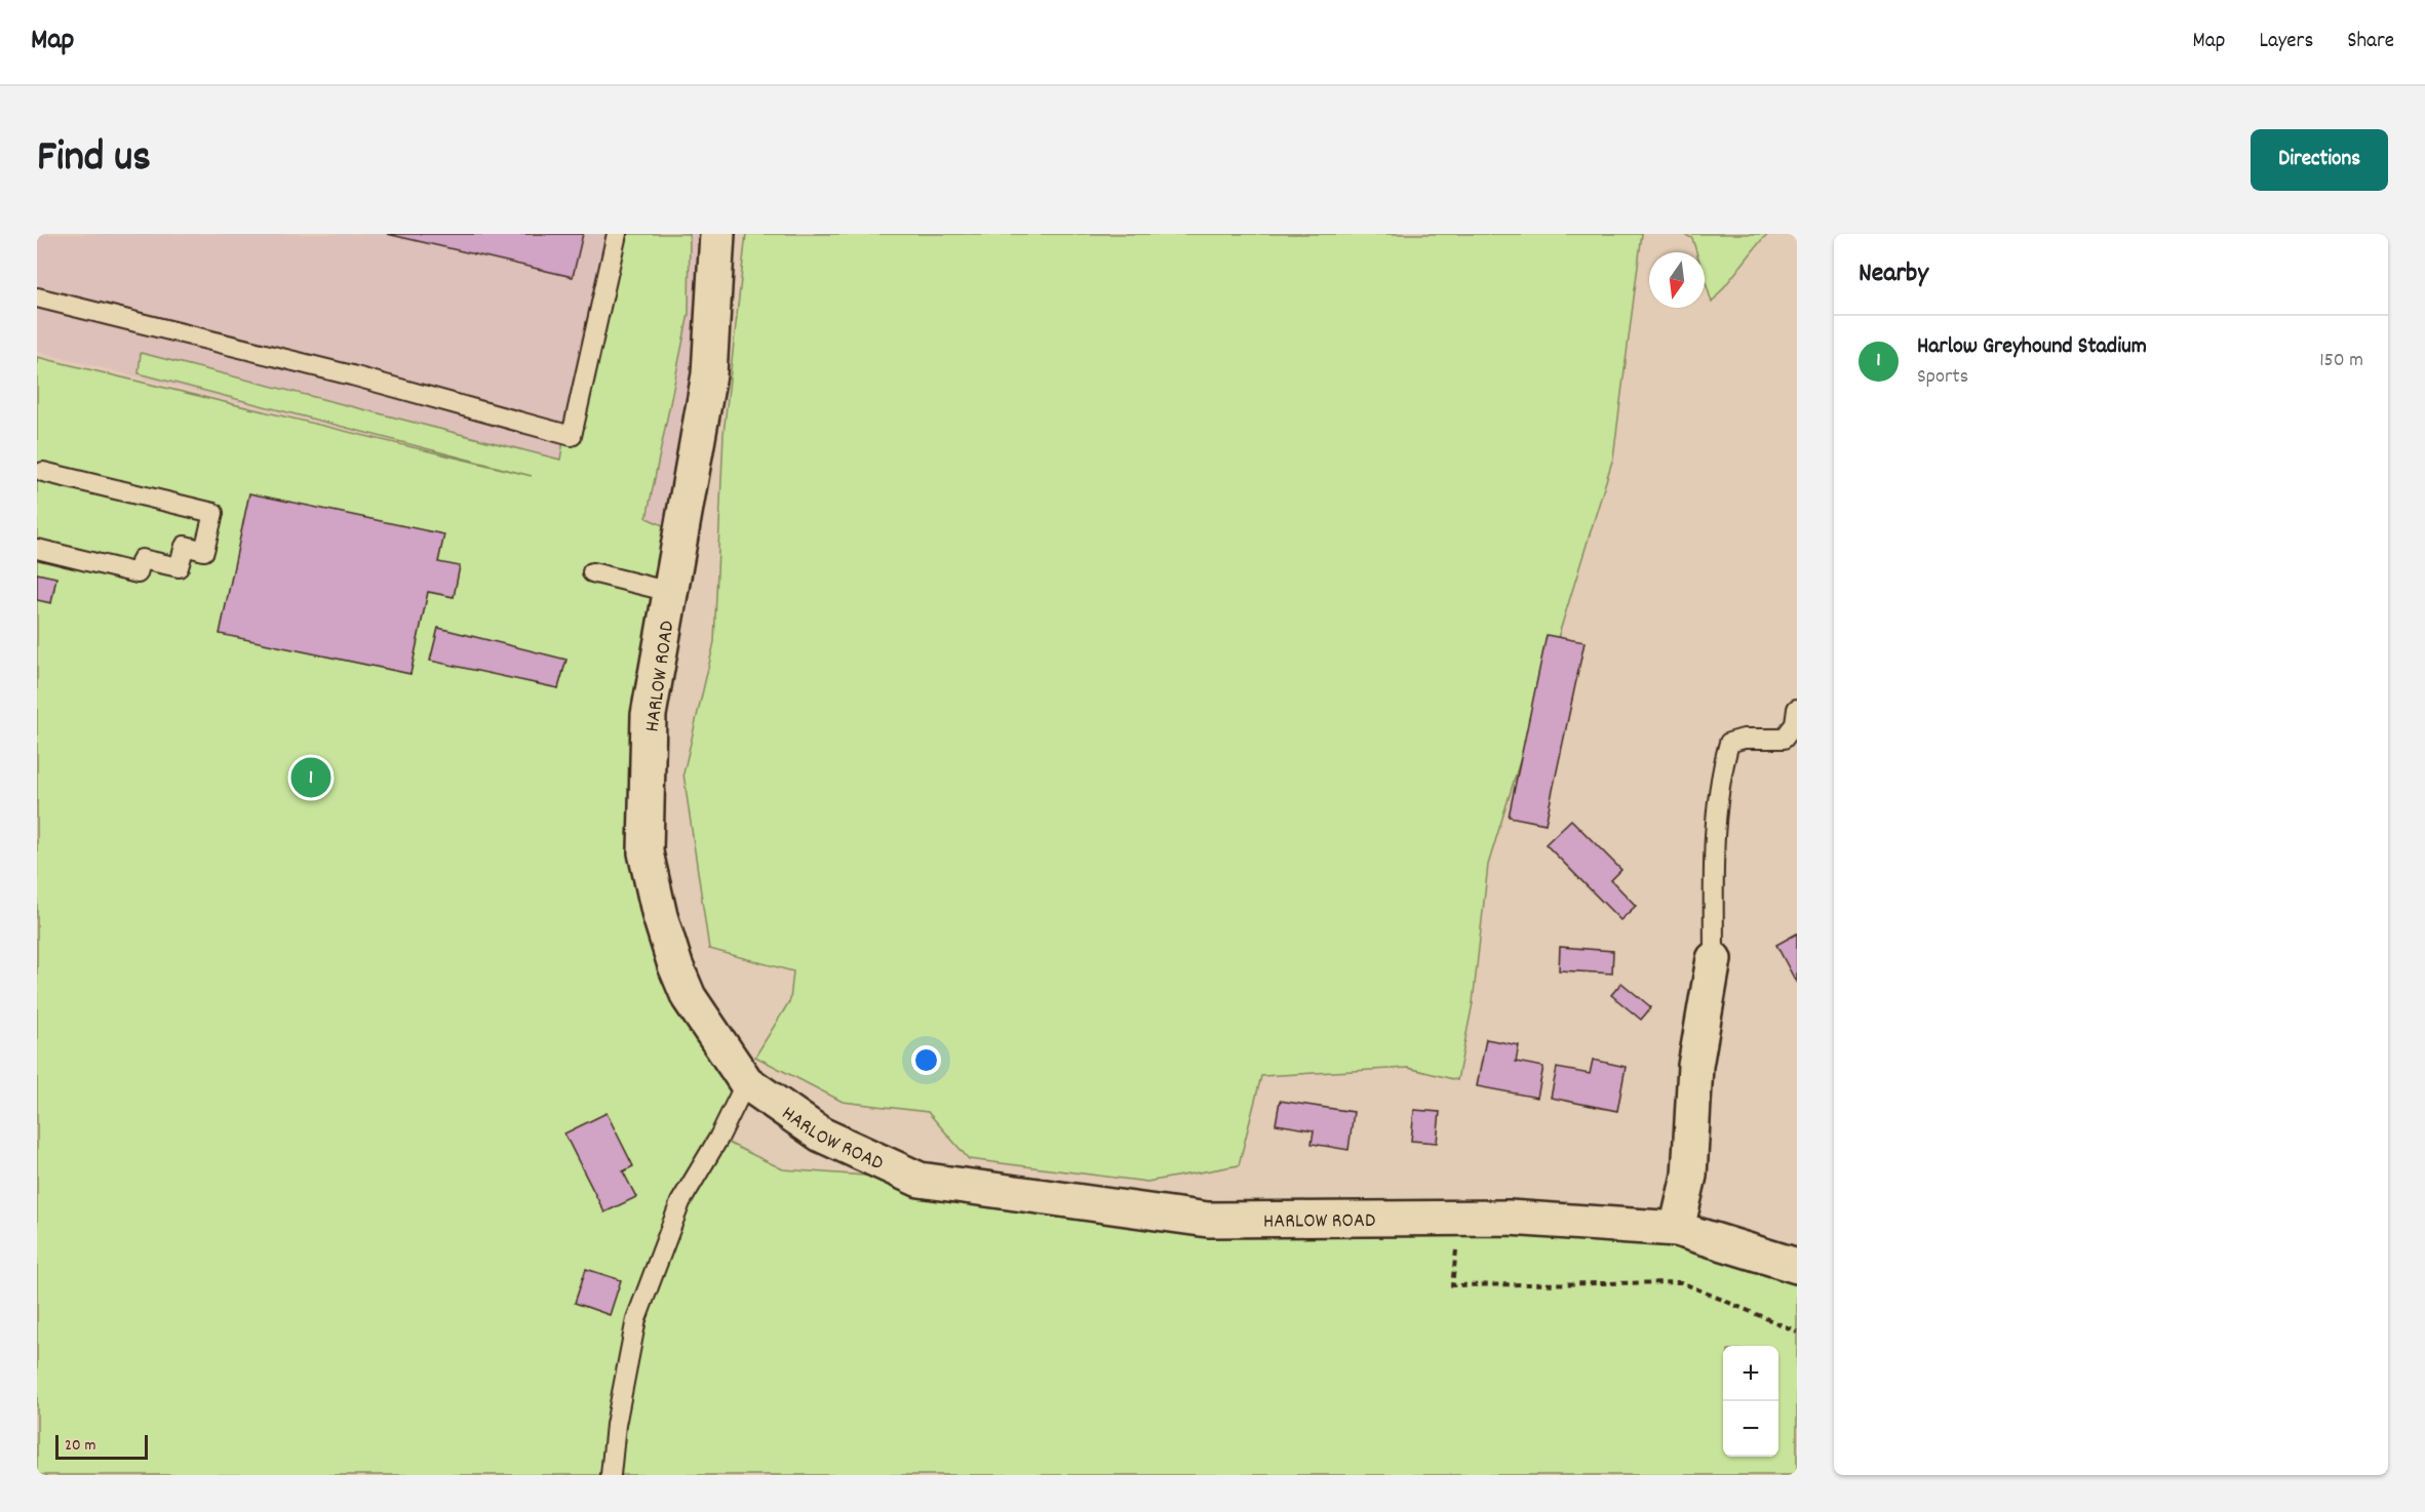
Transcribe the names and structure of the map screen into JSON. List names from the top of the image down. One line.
{"streets":{"street":["HARLOW ROAD"]},"scale_bar":"20 m","north":"bottom","page":{"header":"Map","nav":["Map","Layers","Share"],"title":"Find us","buttons":"Directions","heading":"Nearby","list":[{"mark":"1","name":"Harlow Greyhound Stadium","note":"Sports","value":"150 m"}],"pins":"1","map_buttons":["+","−"],"scale":"20 m"}}
